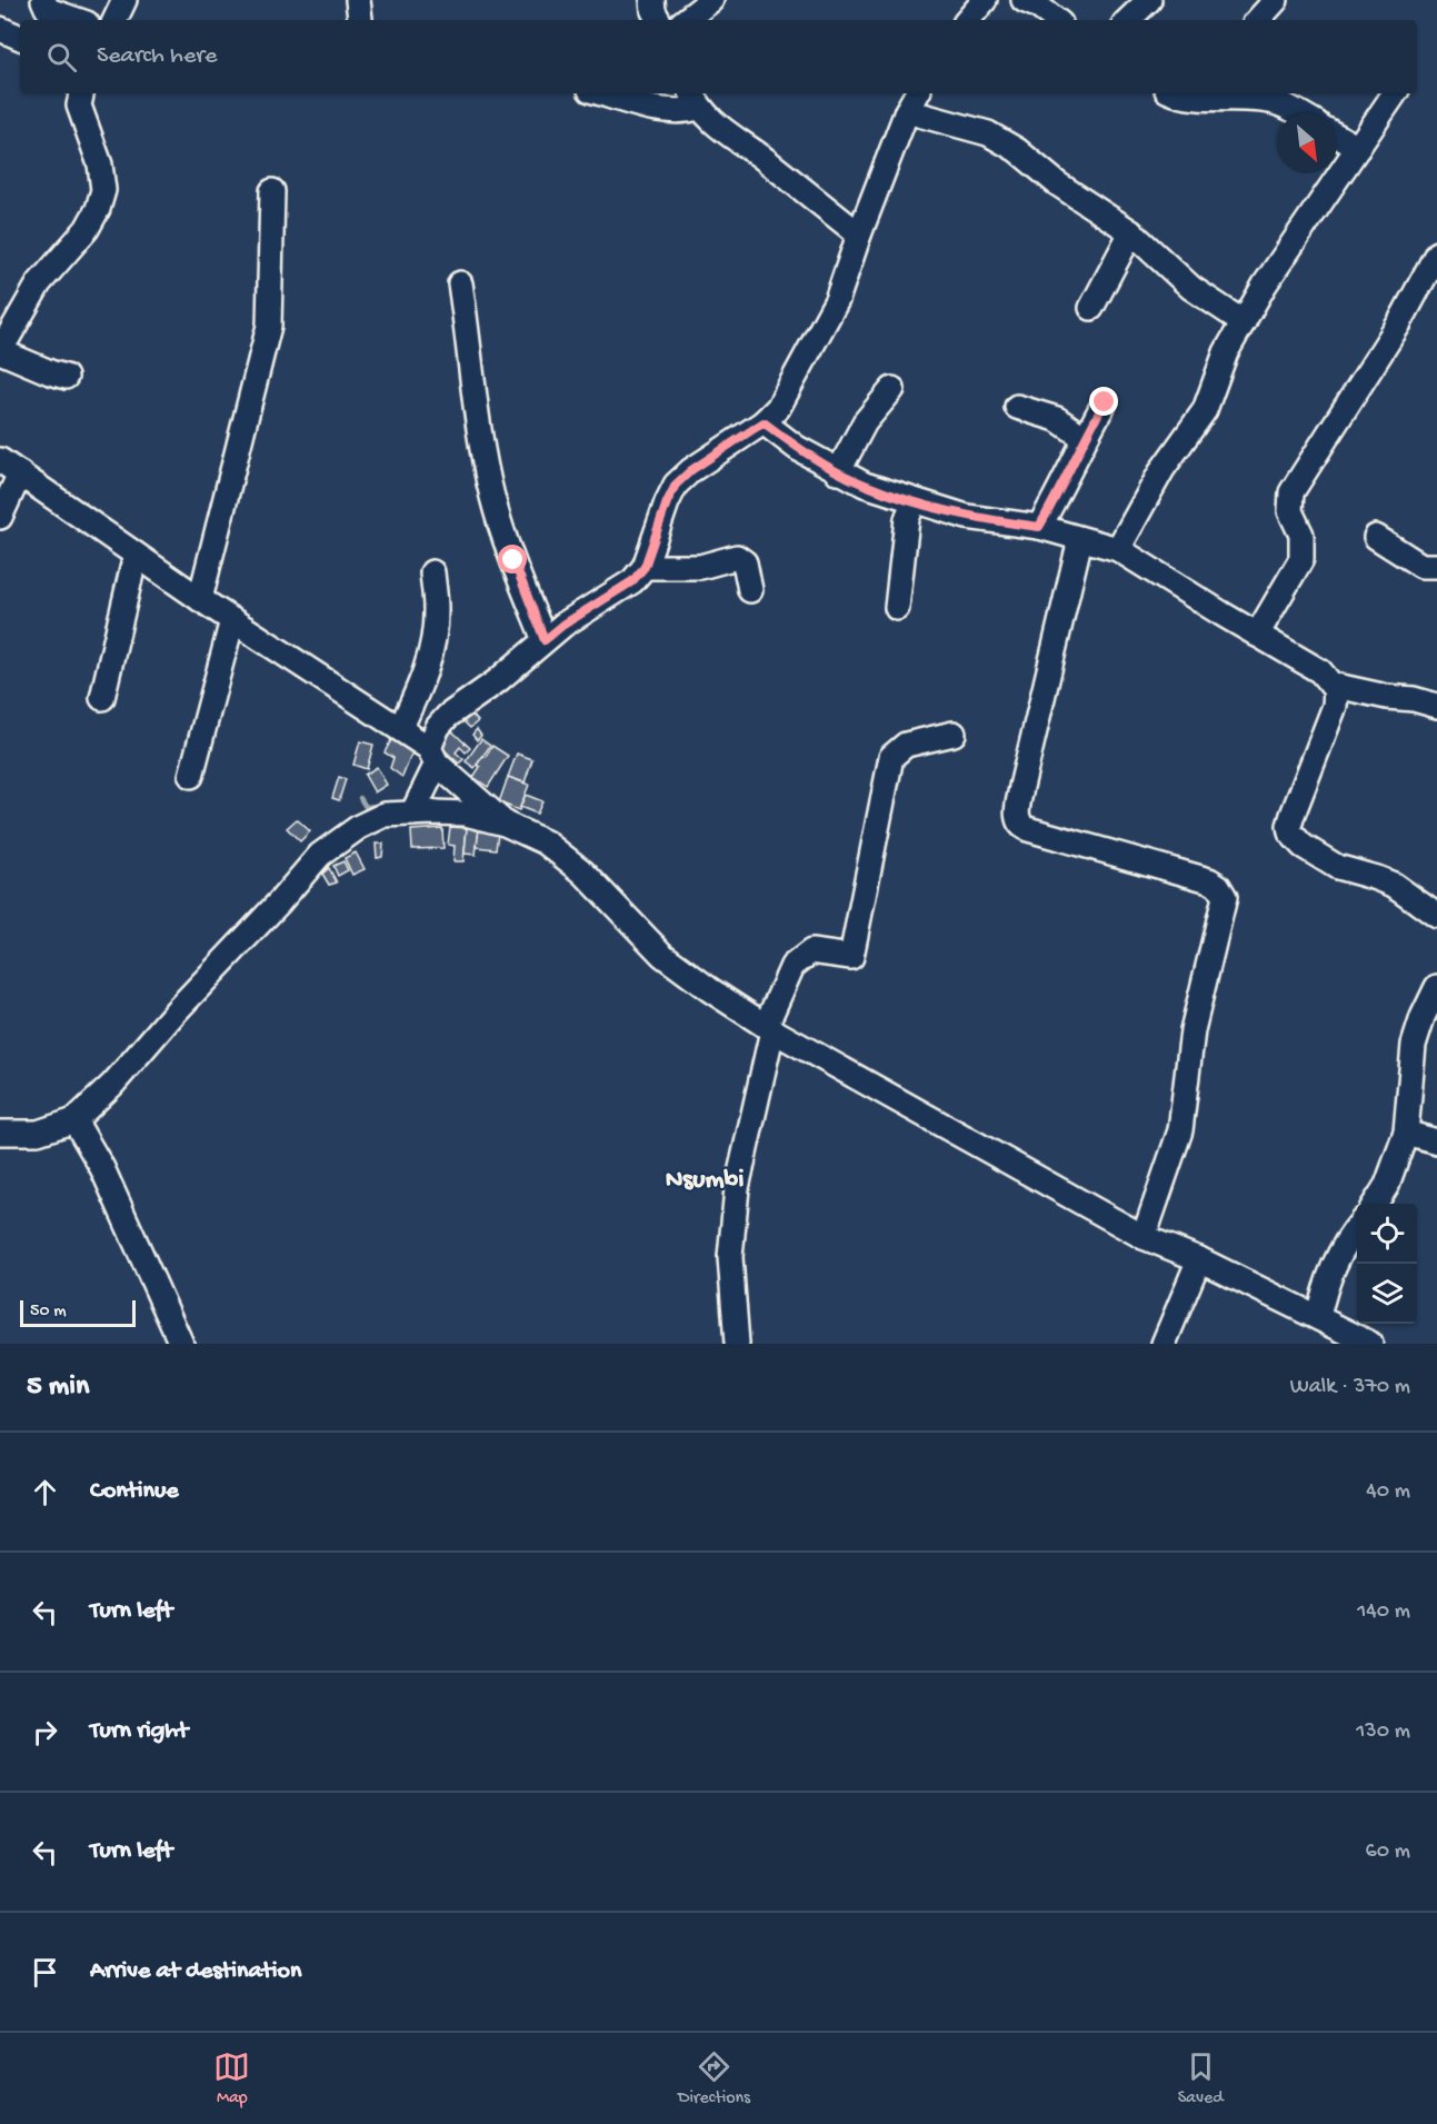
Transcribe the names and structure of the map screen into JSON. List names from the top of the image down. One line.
{"districts":["Nsumbi"],"scale_bar":"50 m","north":"bottom right","page":{"search":"Search here","scale":"50 m","heading":["5 min","Walk · 370 m"],"list":[["Continue","40 m"],["Turn left","140 m"],["Turn right","130 m"],["Turn left","60 m"],"Arrive at destination"],"nav":["Map","Directions","Saved"]}}
